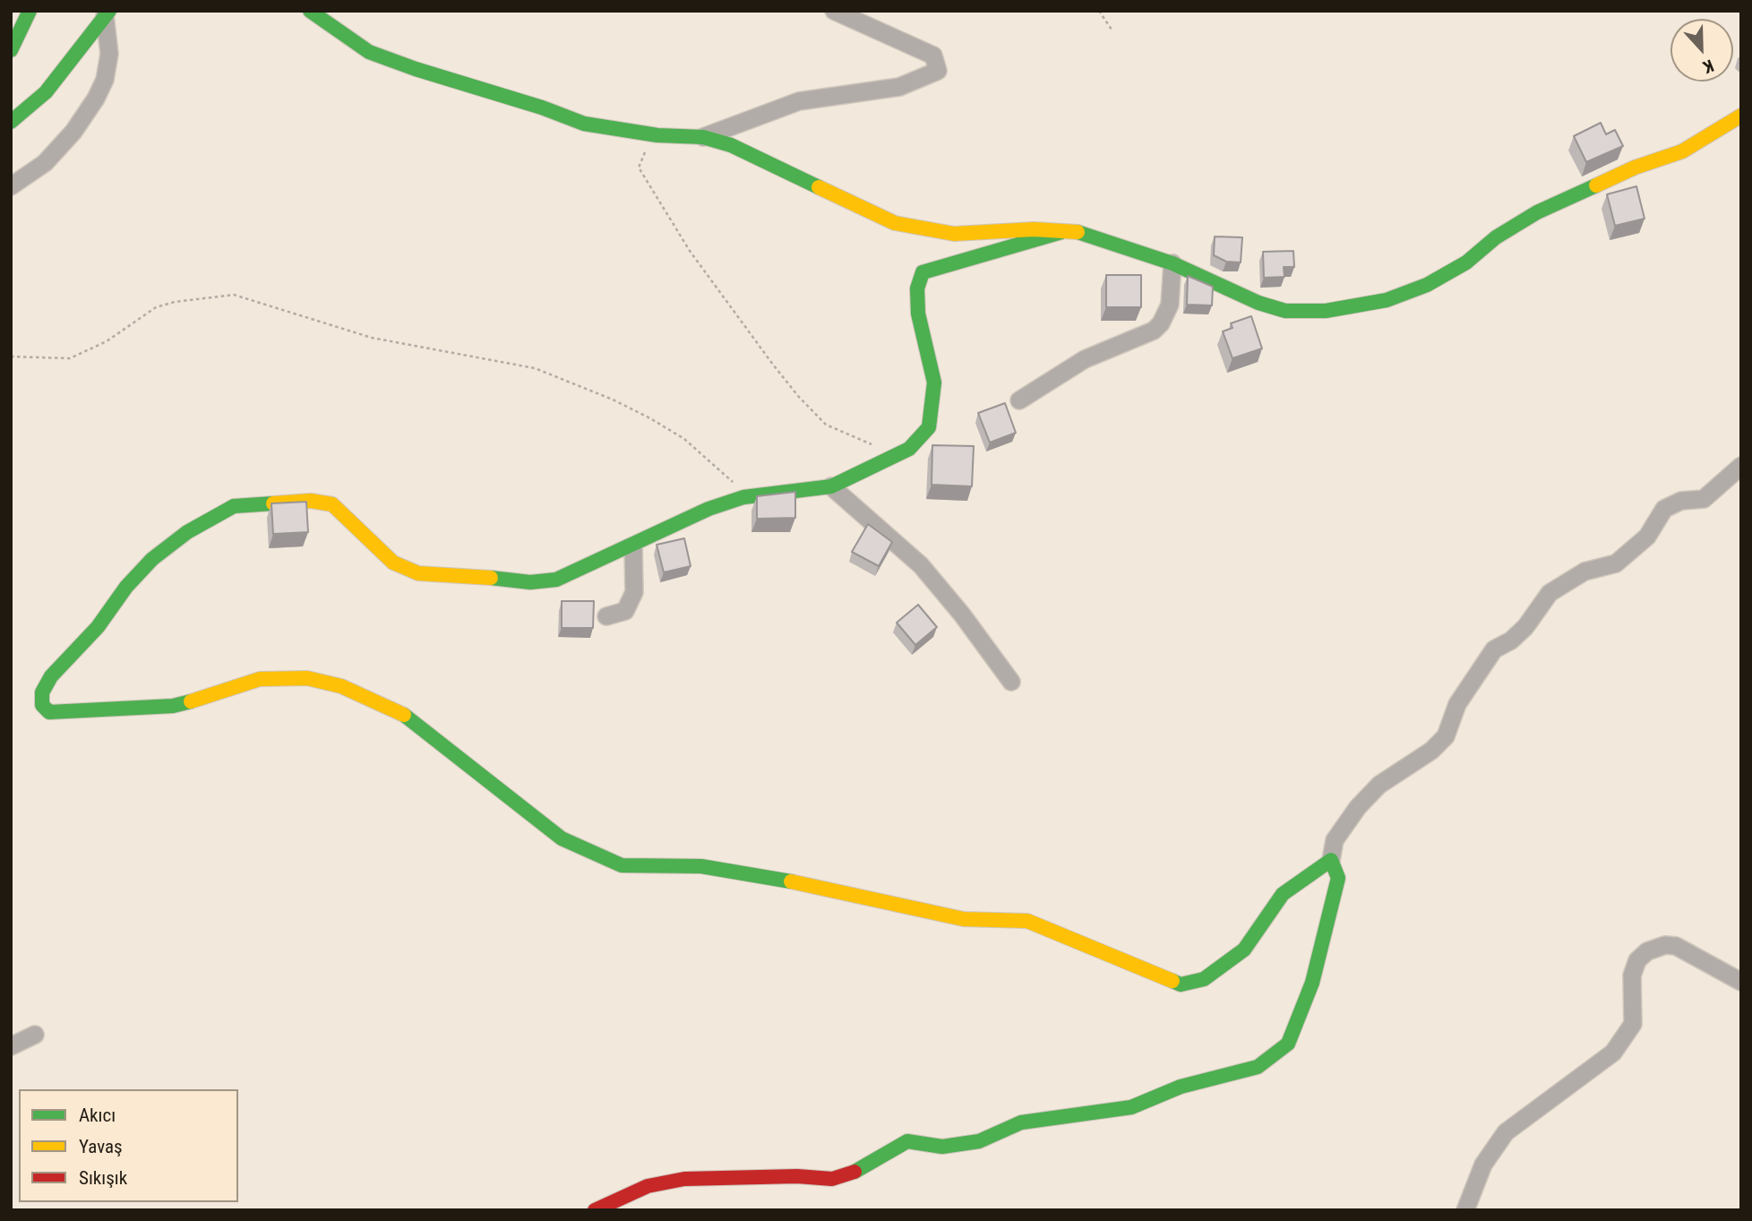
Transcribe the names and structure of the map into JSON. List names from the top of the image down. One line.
{"legend":["Akıcı","Yavaş","Sıkışık"],"north":"bottom"}
